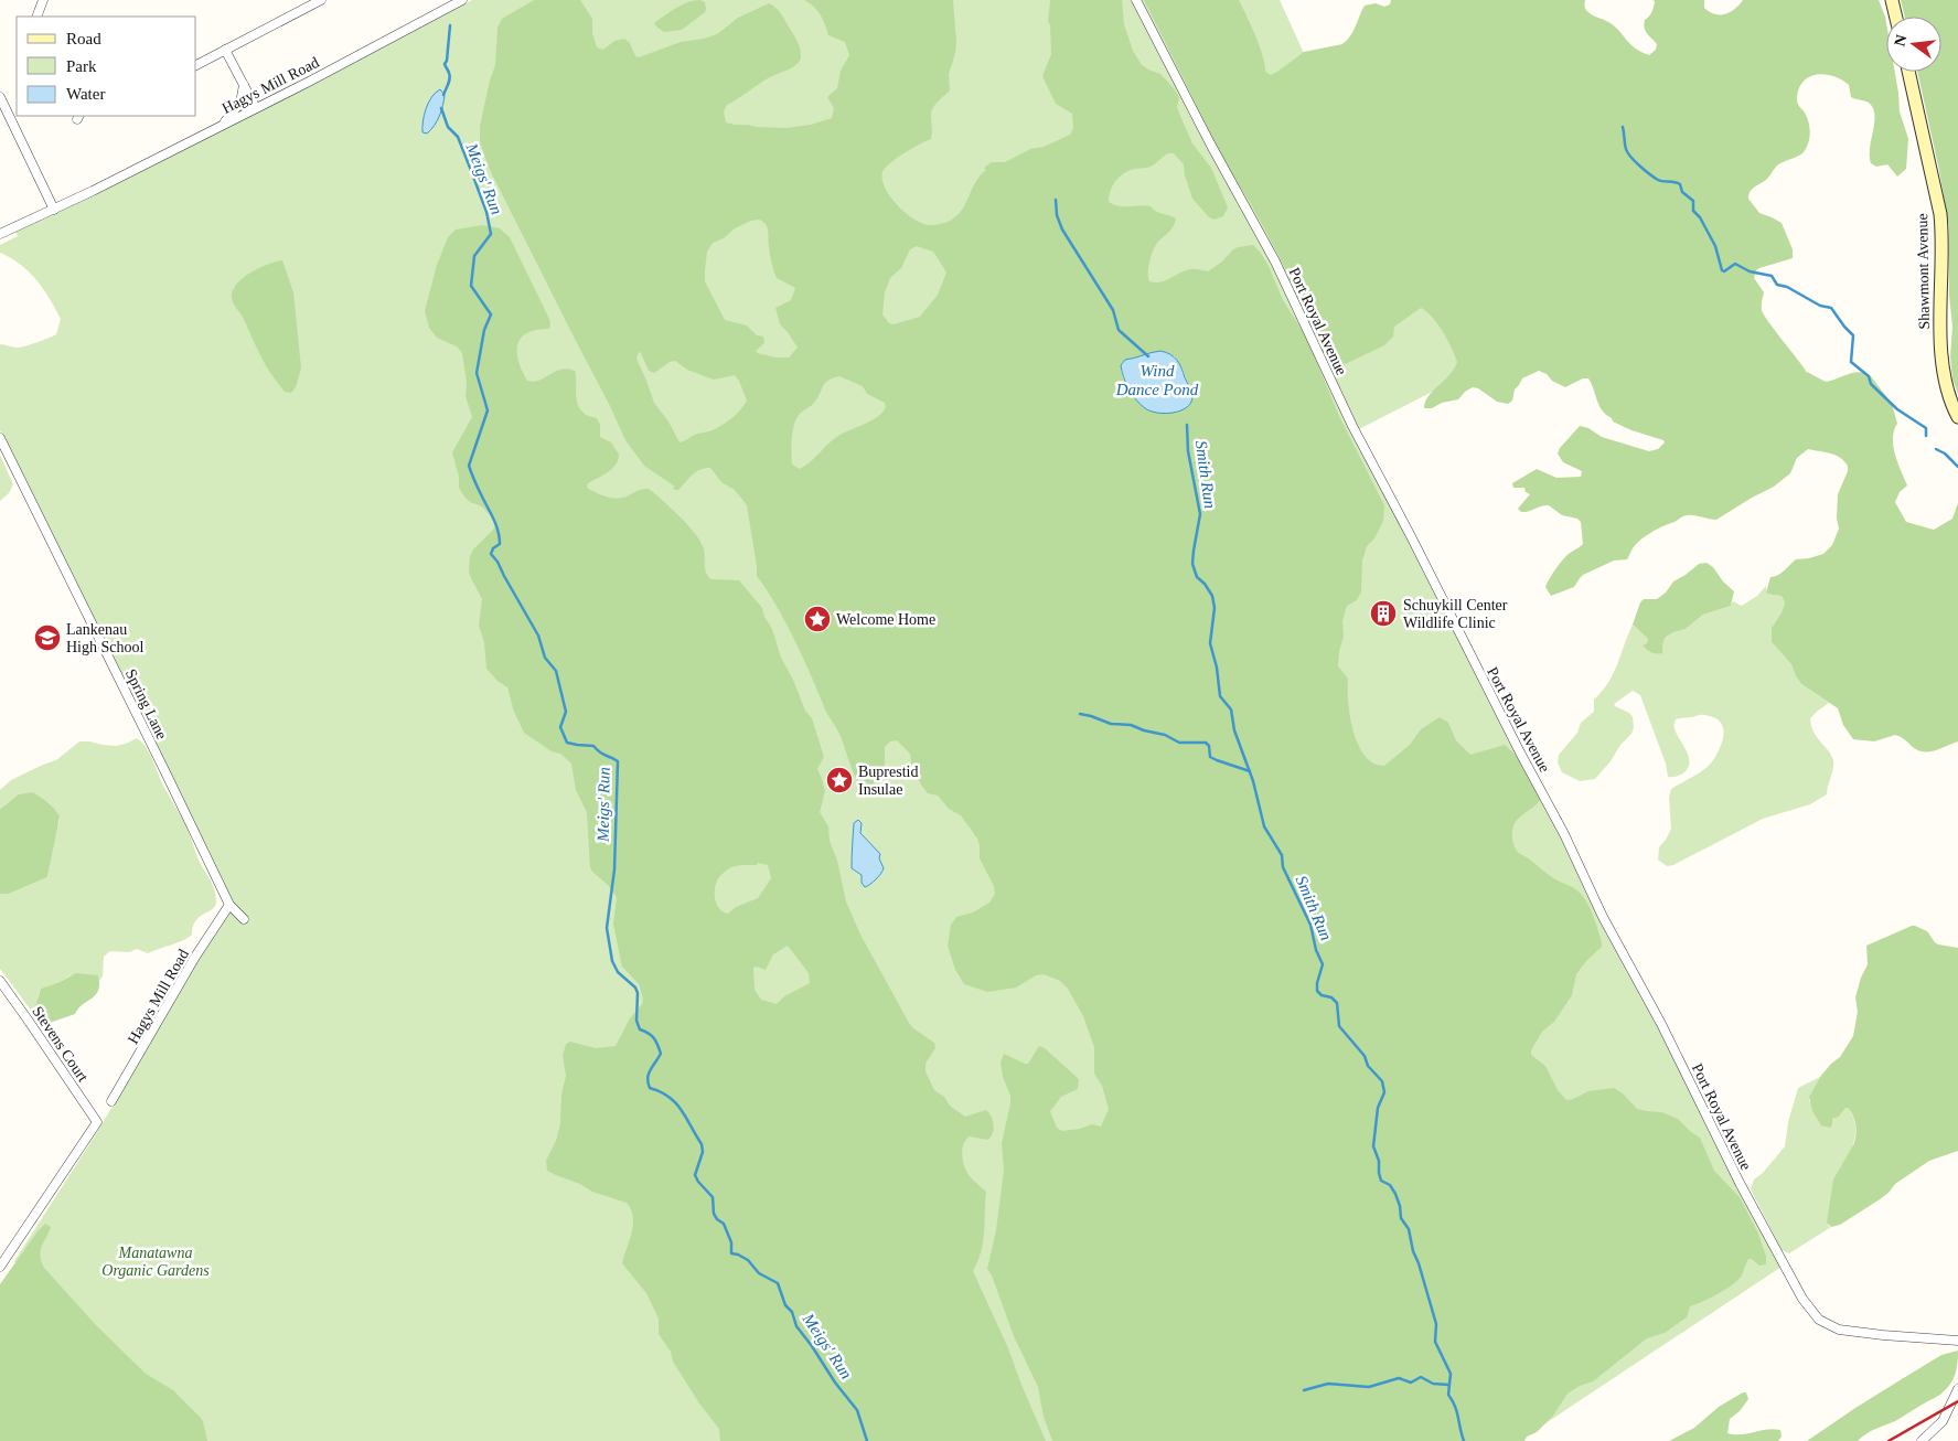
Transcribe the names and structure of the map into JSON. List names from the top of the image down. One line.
{"streets":{"main road":["Shawmont Avenue"],"street":["Hagys Mill Road","Port Royal Avenue","Spring Lane","Stevens Court"]},"crossings":[["Hagys Mill Road","Spring Lane"]],"water":["Meigs' Run","Wind Dance Pond","Smith Run"],"parks":["Manatawna Organic Gardens"],"places":{"building":["Schuykill Center Wildlife Clinic"],"place":["Welcome Home","Buprestid Insulae"],"school or university":["Lankenau High School"]},"legend":["Road","Park","Water"],"north":"left"}
